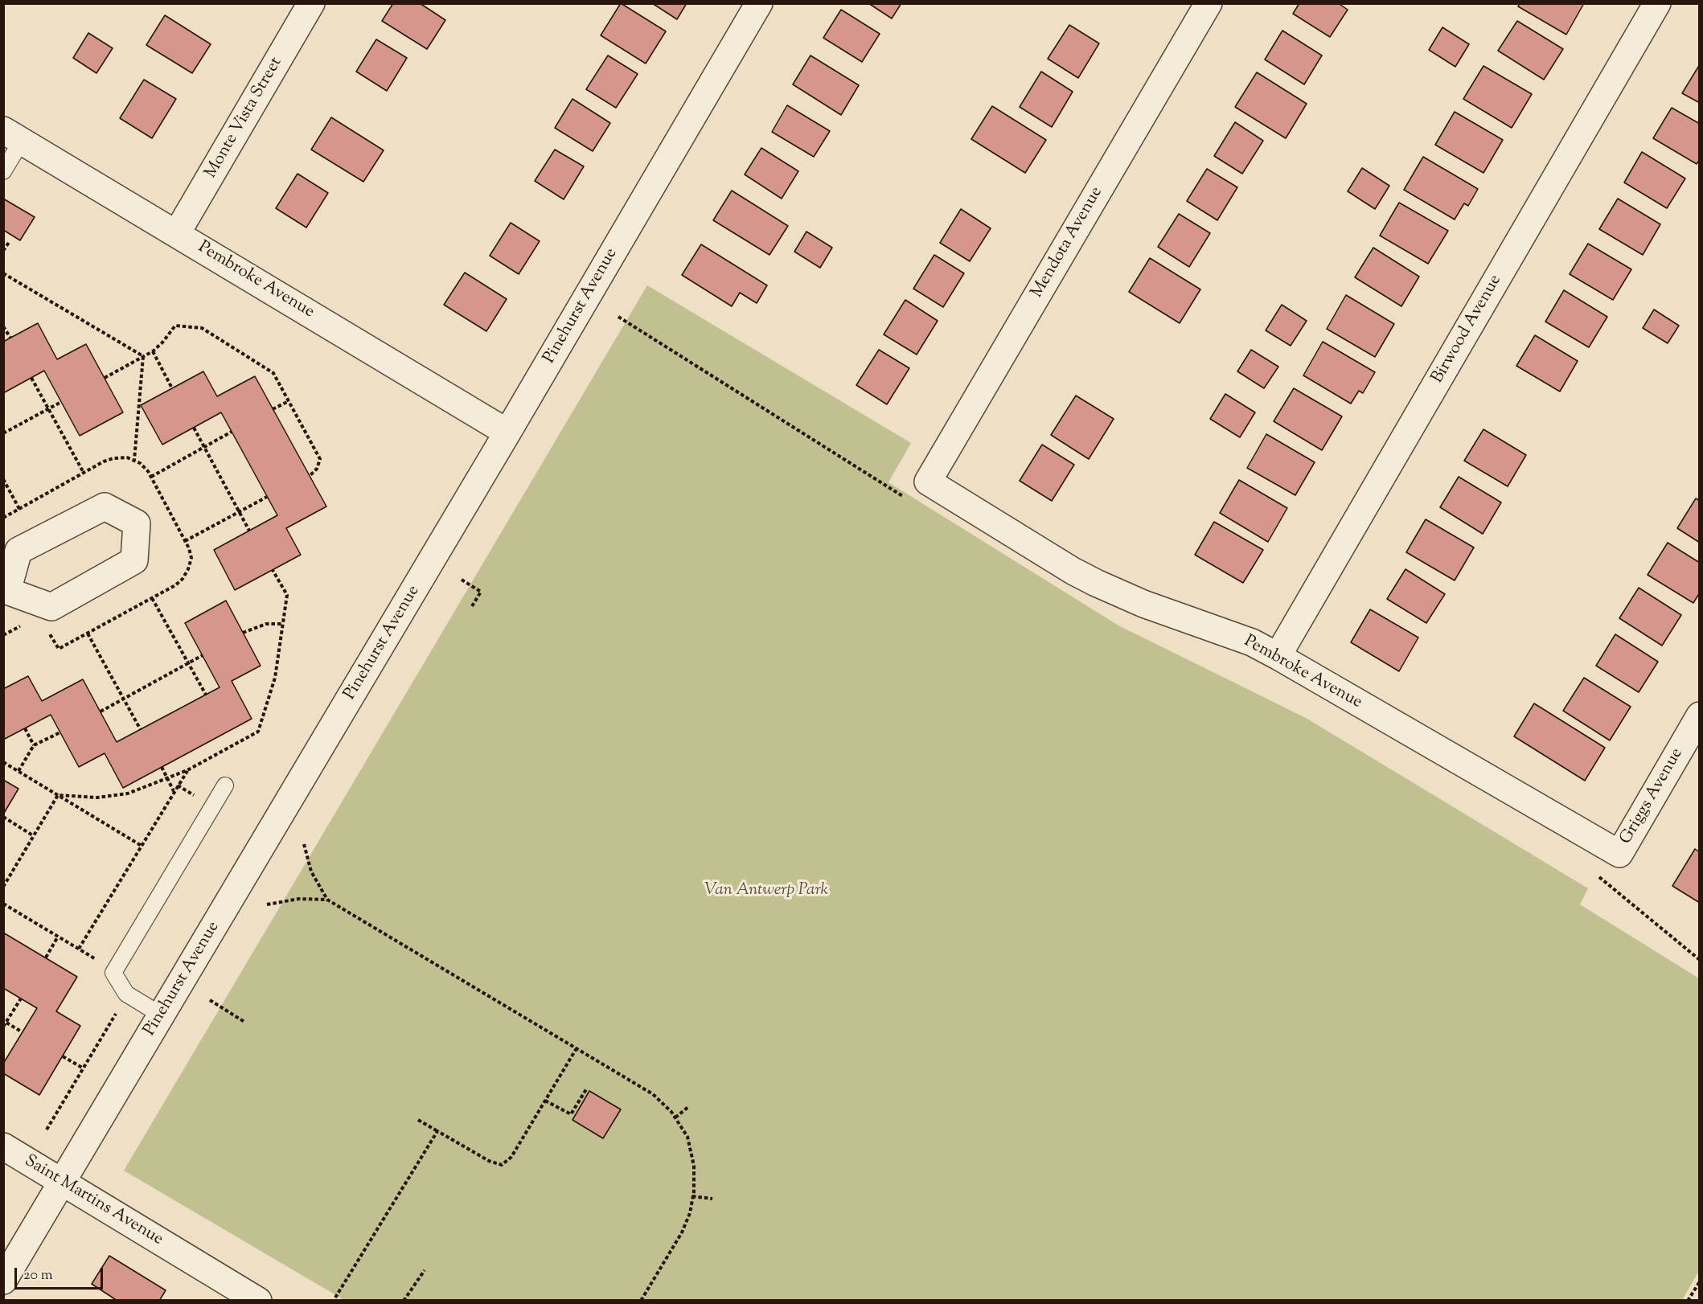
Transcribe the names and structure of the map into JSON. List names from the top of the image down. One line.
{"streets":{"street":["Monte Vista Street","Mendota Avenue","Pembroke Avenue","Pinehurst Avenue","Birwood Avenue","Griggs Avenue","Saint Martins Avenue"]},"crossings":[["Monte Vista Street","Pembroke Avenue"],["Mendota Avenue","Pembroke Avenue"],["Pembroke Avenue","Pinehurst Avenue"],["Pembroke Avenue","Birwood Avenue"],["Pembroke Avenue","Griggs Avenue"],["Pinehurst Avenue","Saint Martins Avenue"]],"parks":["Van Antwerp Park"],"scale_bar":"20 m"}
